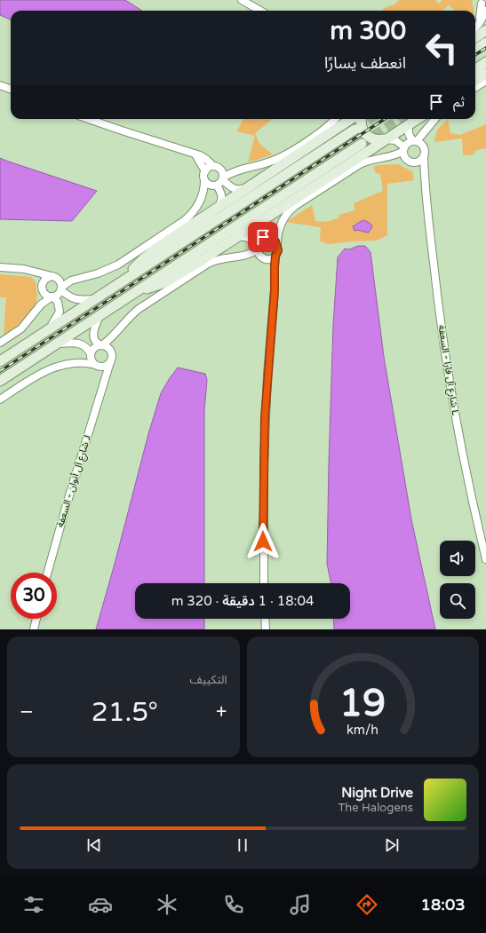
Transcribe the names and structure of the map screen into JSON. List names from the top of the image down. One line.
{"streets":{"street":["شارع آل فارا - السعفة L","شارع آل أنوان - السعفة J"]},"page":{"turn":["300 m","انعطف يسارًا"],"then":"ثم","limit":"30","trip":"18:04 · 1 دقيقة · 320 m","tile":"التكييف","heat":["−","21.5°","+"],"song":["Night Drive","The Halogens"],"tabs":"18:03","gauge":["19","km/h"]}}
